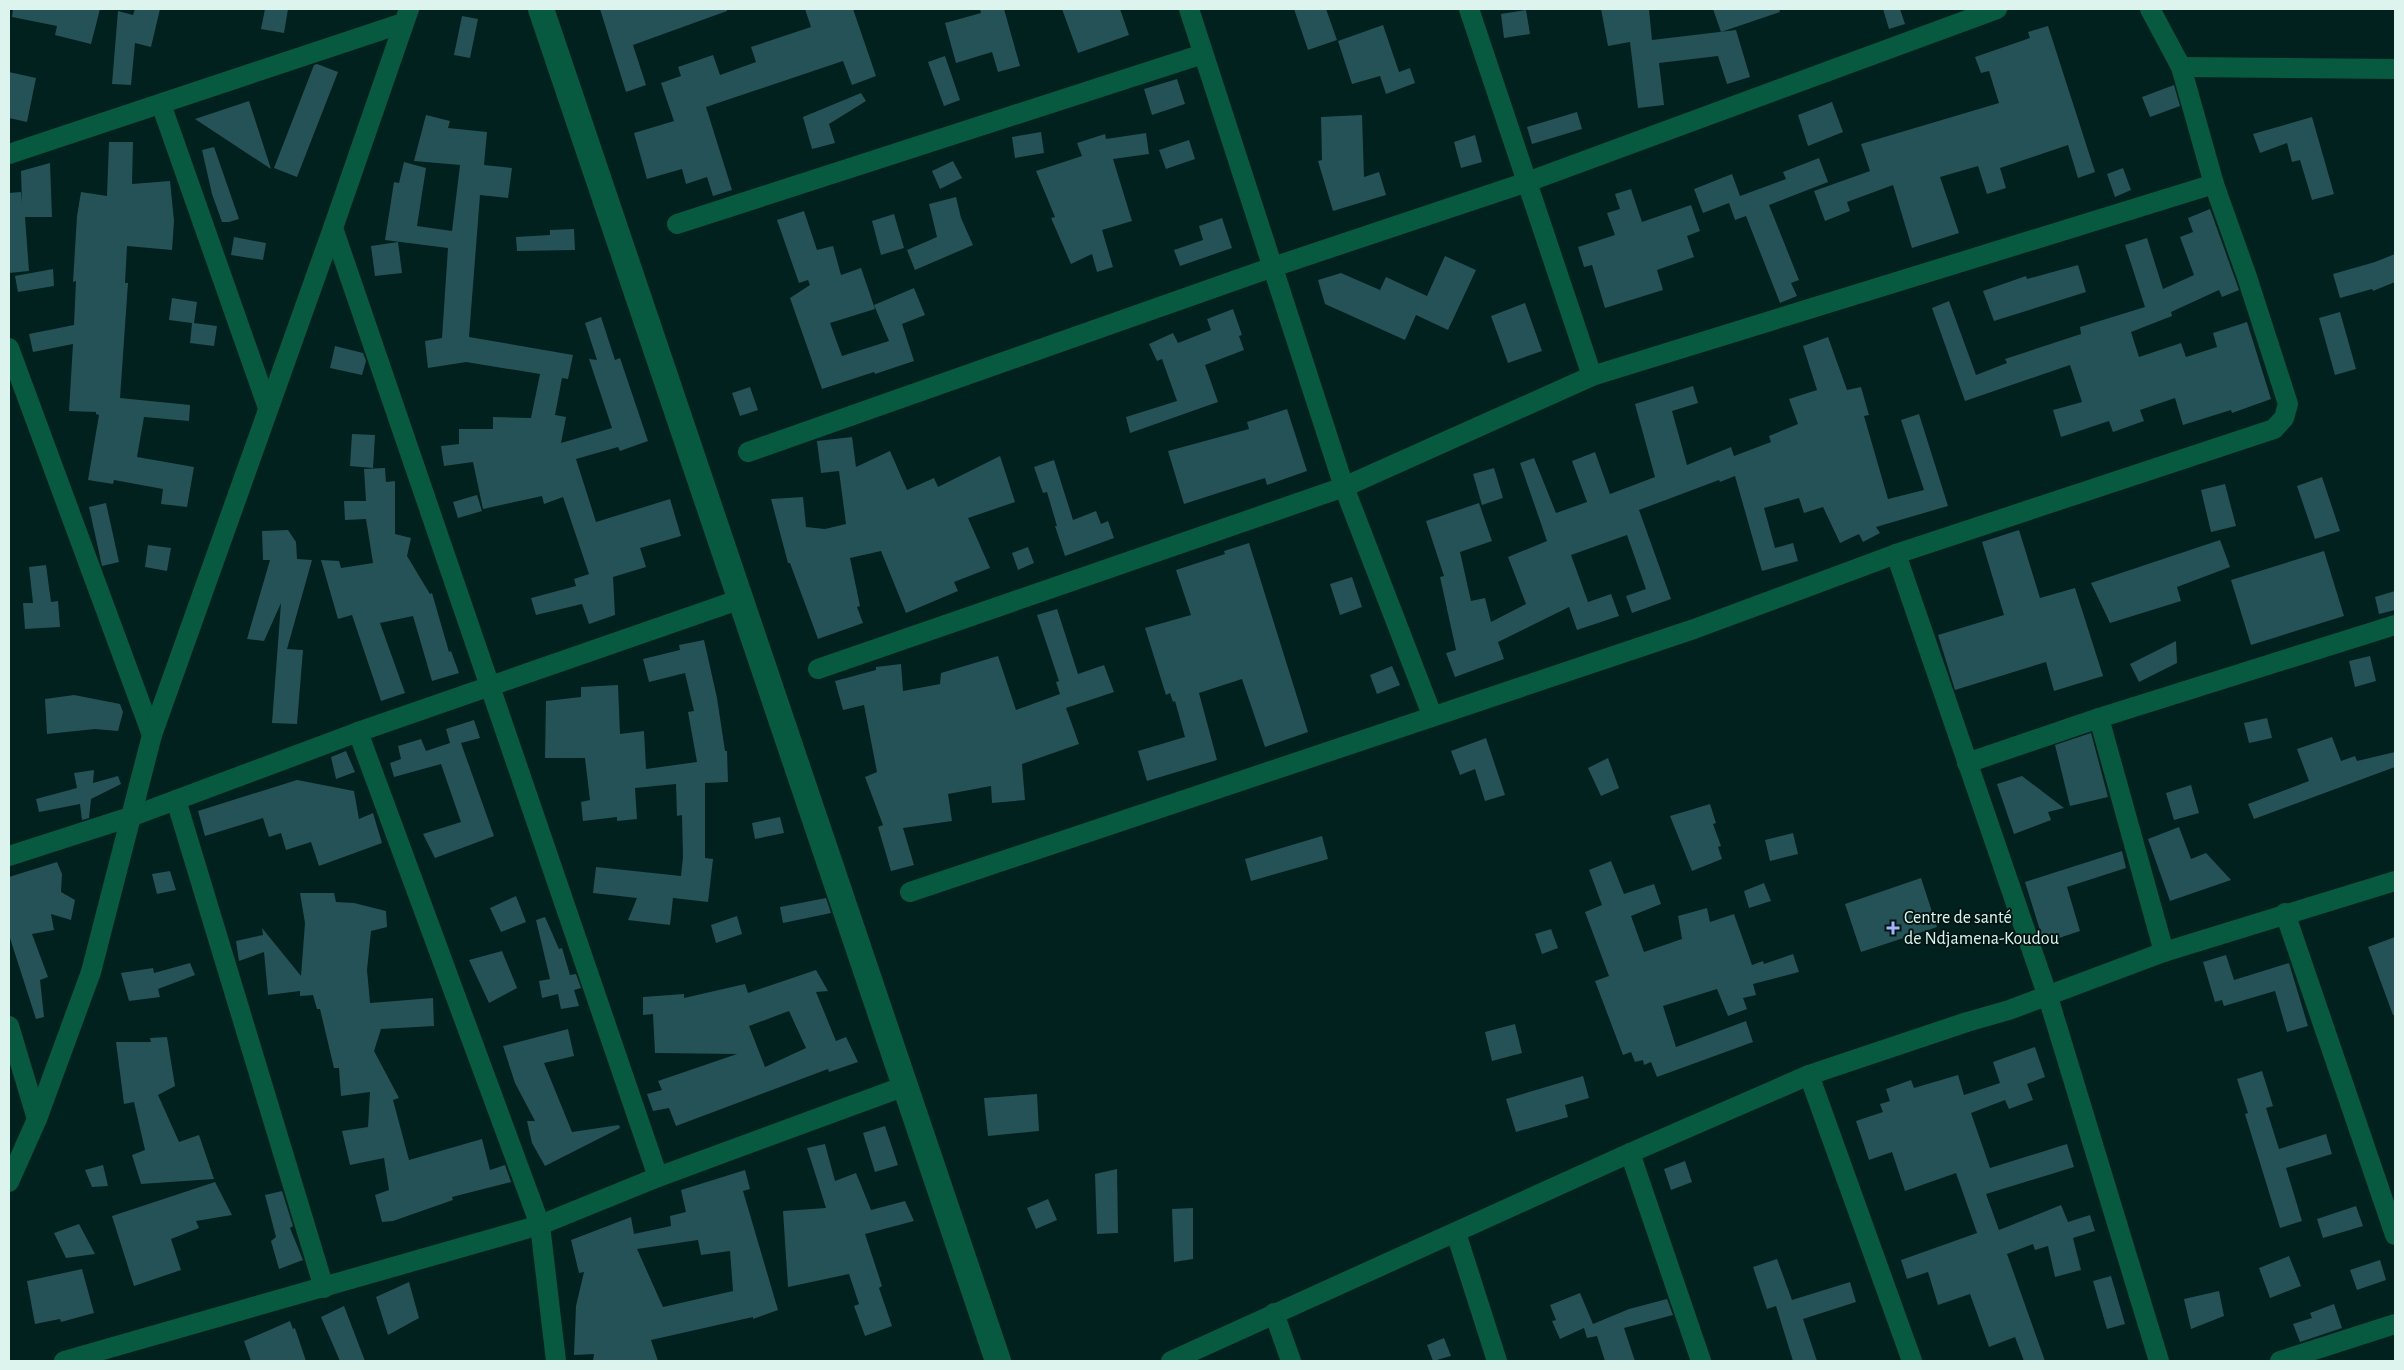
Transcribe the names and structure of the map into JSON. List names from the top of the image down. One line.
{"places":{"health":["Centre de santé de Ndjamena-Koudou"]}}
